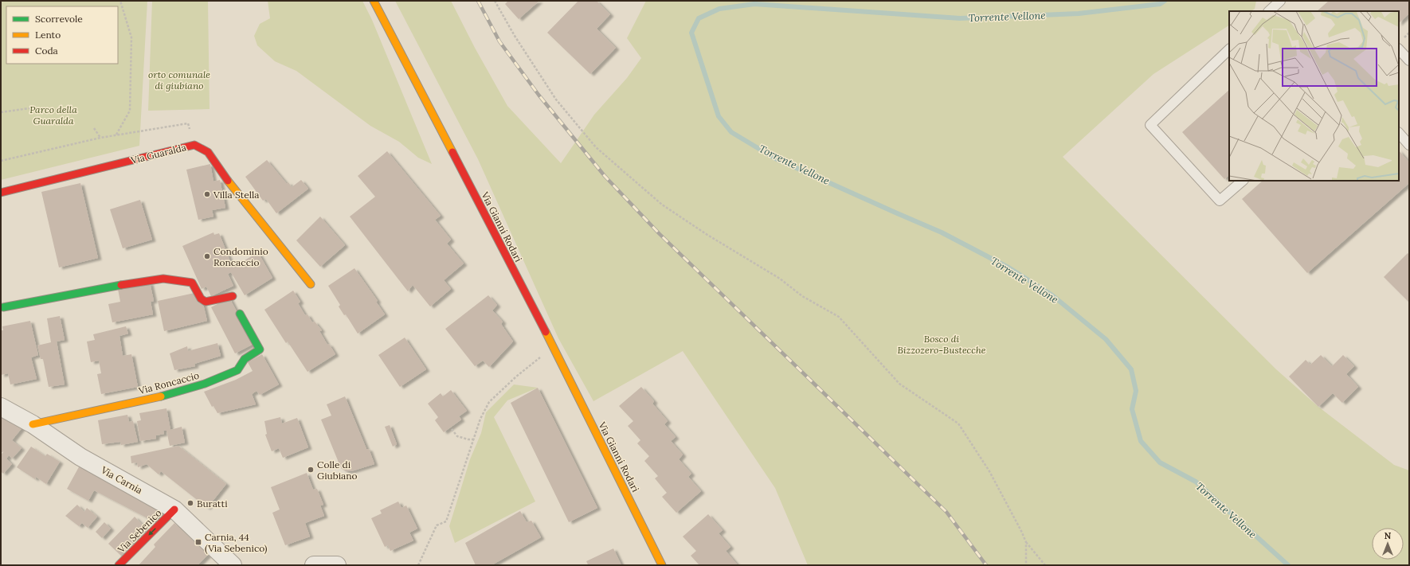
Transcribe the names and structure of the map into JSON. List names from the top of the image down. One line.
{"streets":{"street":["Via Guaralda","Via Gianni Rodari","Via Roncaccio","Via Carnia","Via Sebenico"]},"crossings":[["Via Roncaccio","Via Carnia"],["Via Carnia","Via Sebenico"]],"one_way":["Via Sebenico"],"water":["Torrente Vellone"],"parks":["orto comunale di giubiano","Parco della Guaralda","Bosco di Bizzozero-Bustecche"],"places":{"other":["Villa Stella","Condominio Roncaccio","Colle di Giubiano","Buratti"],"transit":["Carnia, 44 (Via Sebenico)"]},"legend":["Scorrevole","Lento","Coda"],"north":"top"}
